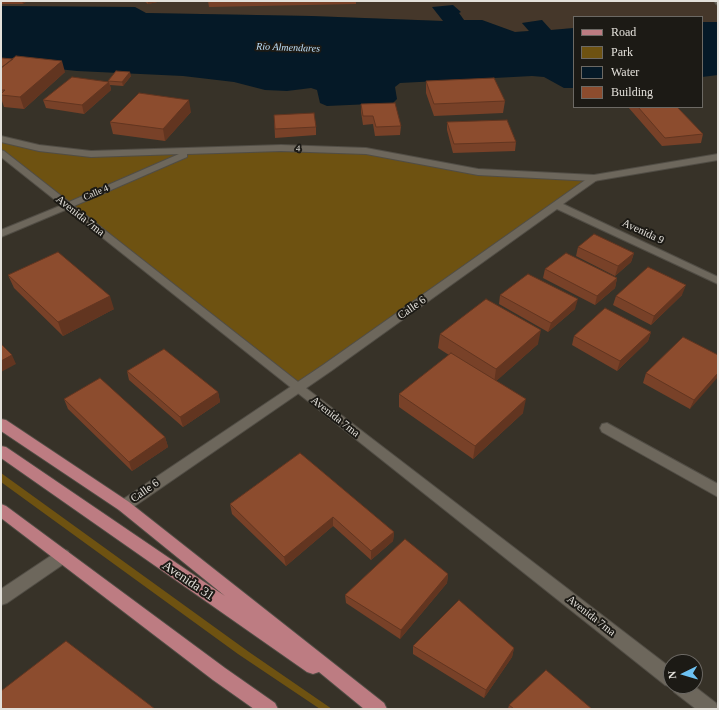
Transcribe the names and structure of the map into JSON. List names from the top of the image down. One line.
{"streets":{"main road":["Avenida 31"],"street":["4","Calle 4","Avenida 7ma","Avenida 9","Calle 6"]},"crossings":[["4","Calle 4"],["4","Calle 6"],["Calle 4","Avenida 7ma"],["Avenida 7ma","Calle 6"],["Avenida 9","Calle 6"]],"water":["Río Almendares"],"legend":["Road","Park","Water","Building"],"north":"left"}
